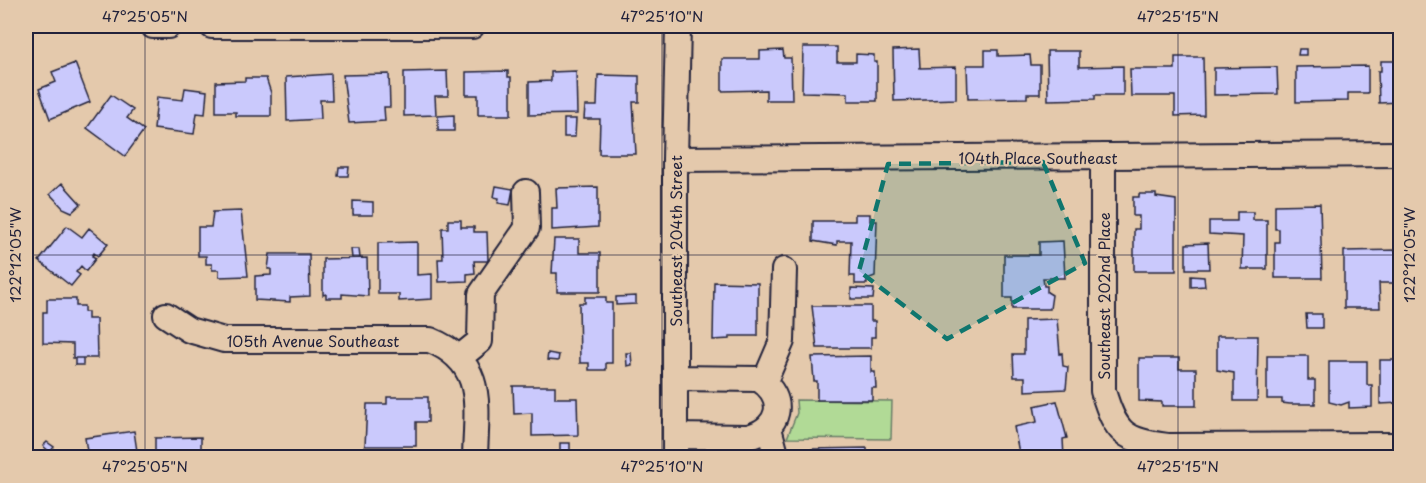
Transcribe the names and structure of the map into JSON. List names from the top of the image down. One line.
{"streets":{"street":["104th Place Southeast","Southeast 204th Street","Southeast 202nd Place","105th Avenue Southeast"]},"crossings":[["104th Place Southeast","Southeast 204th Street"],["104th Place Southeast","Southeast 202nd Place"]],"coordinates":["47°25'05\"N","47°25'10\"N","47°25'15\"N","122°12'05\"W"]}
